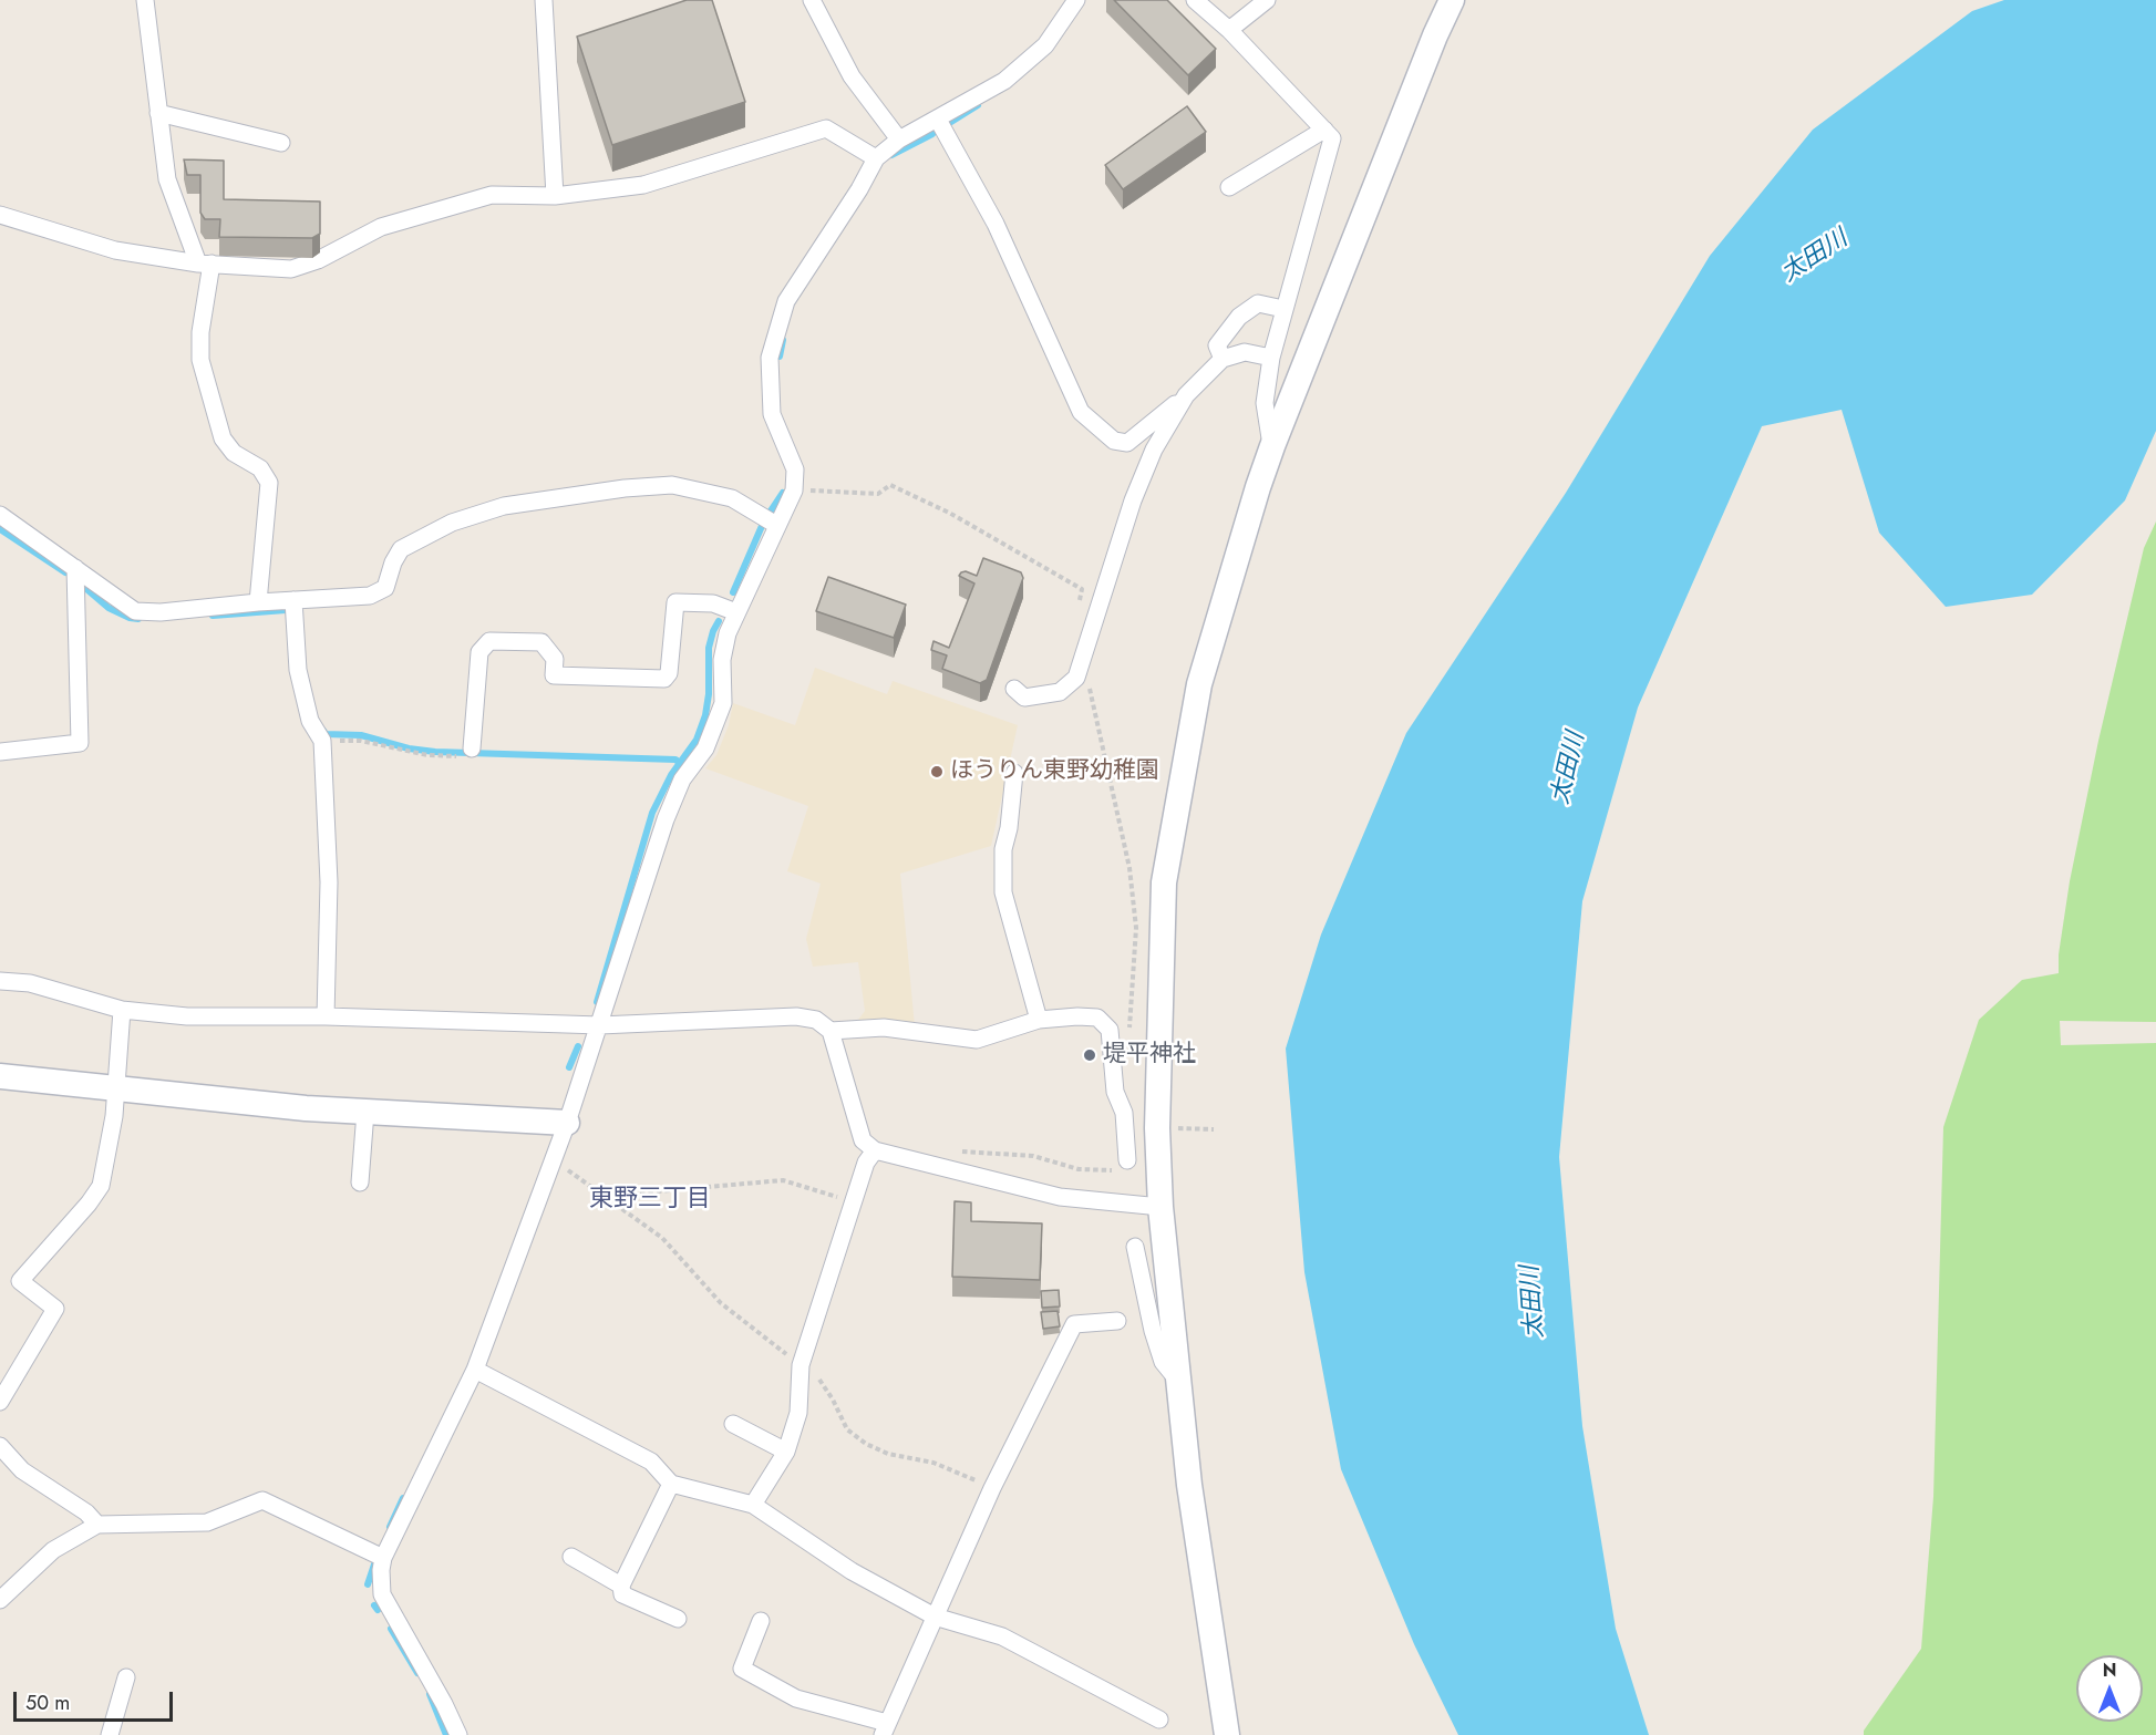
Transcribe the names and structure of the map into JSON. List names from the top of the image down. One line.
{"districts":["東野三丁目"],"water":["太田川"],"places":["ほうりん東野幼稚園","堤平神社"],"scale_bar":"50 m","north":"top"}
